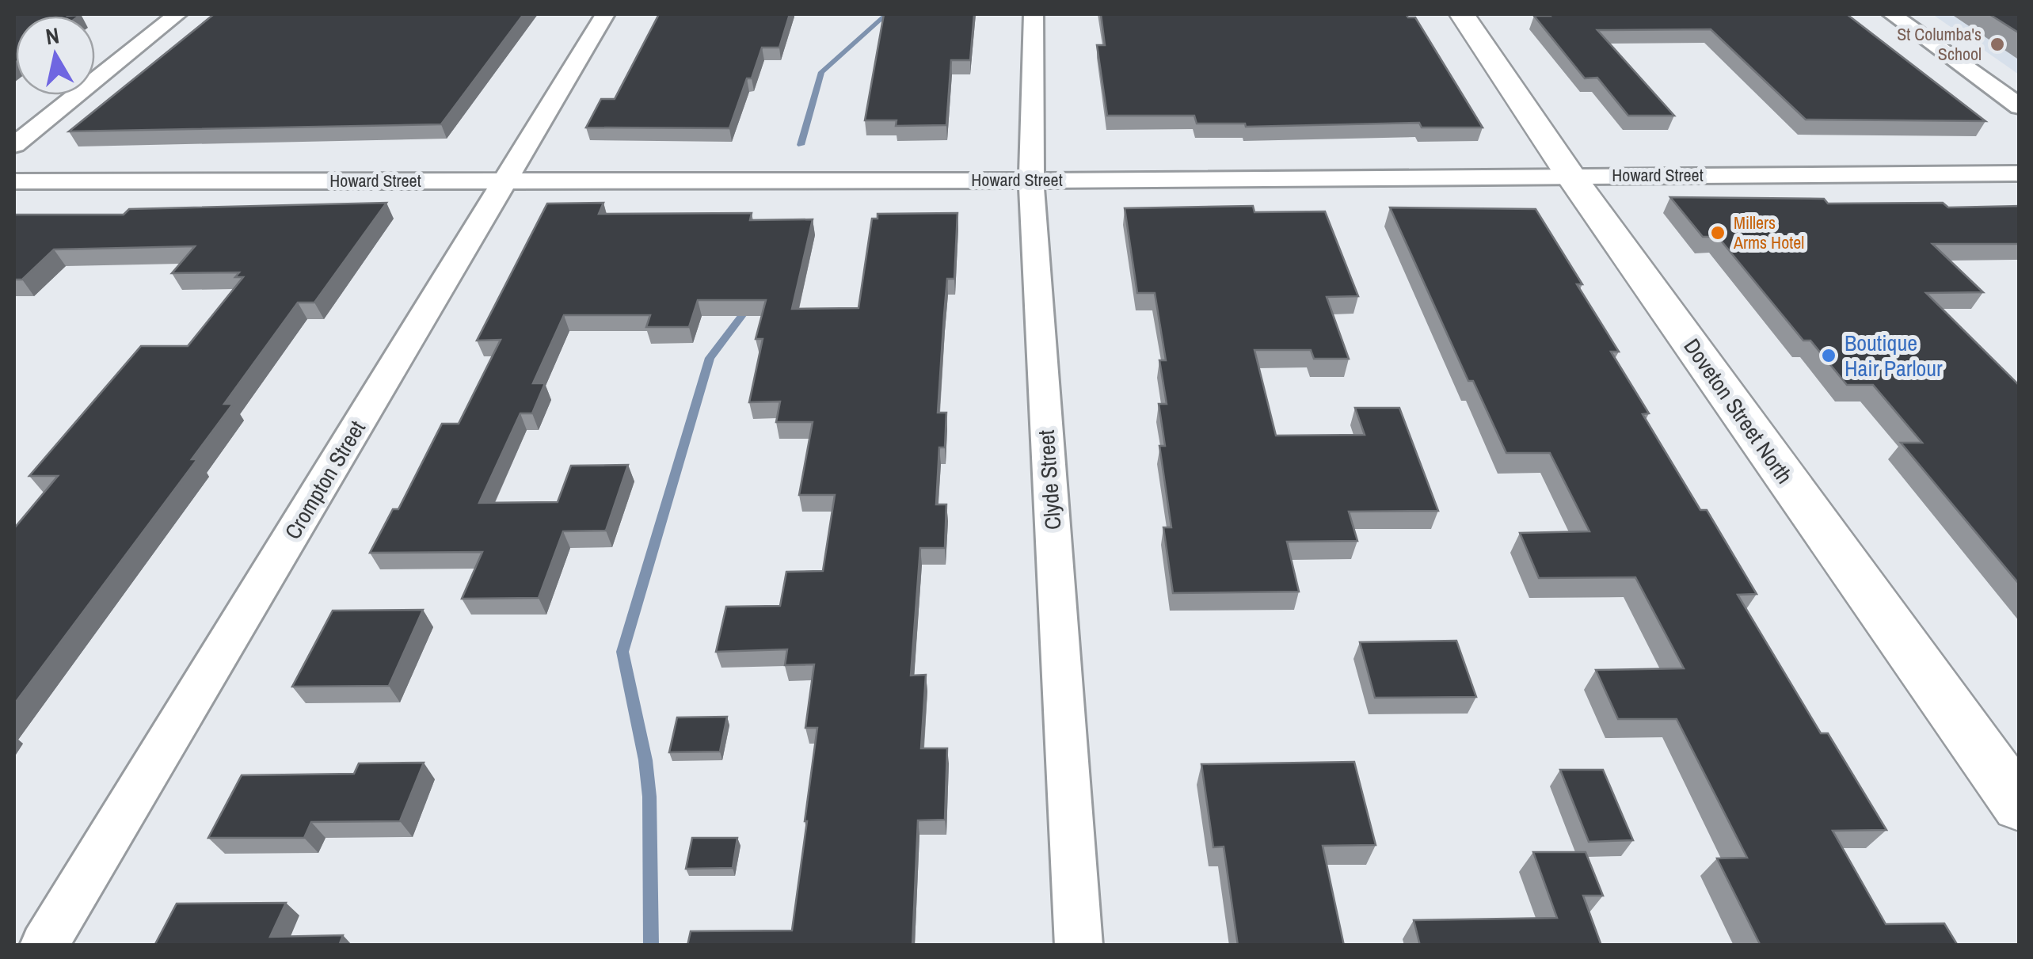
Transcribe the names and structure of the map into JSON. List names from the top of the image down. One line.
{"streets":{"main road":["Doveton Street North"],"street":["Howard Street","Crompton Street","Clyde Street"]},"crossings":[["Howard Street","Doveton Street North"],["Howard Street","Crompton Street"],["Howard Street","Clyde Street"]],"places":["St Columba's School","Millers Arms Hotel","Boutique Hair Parlour"],"north":"top"}
